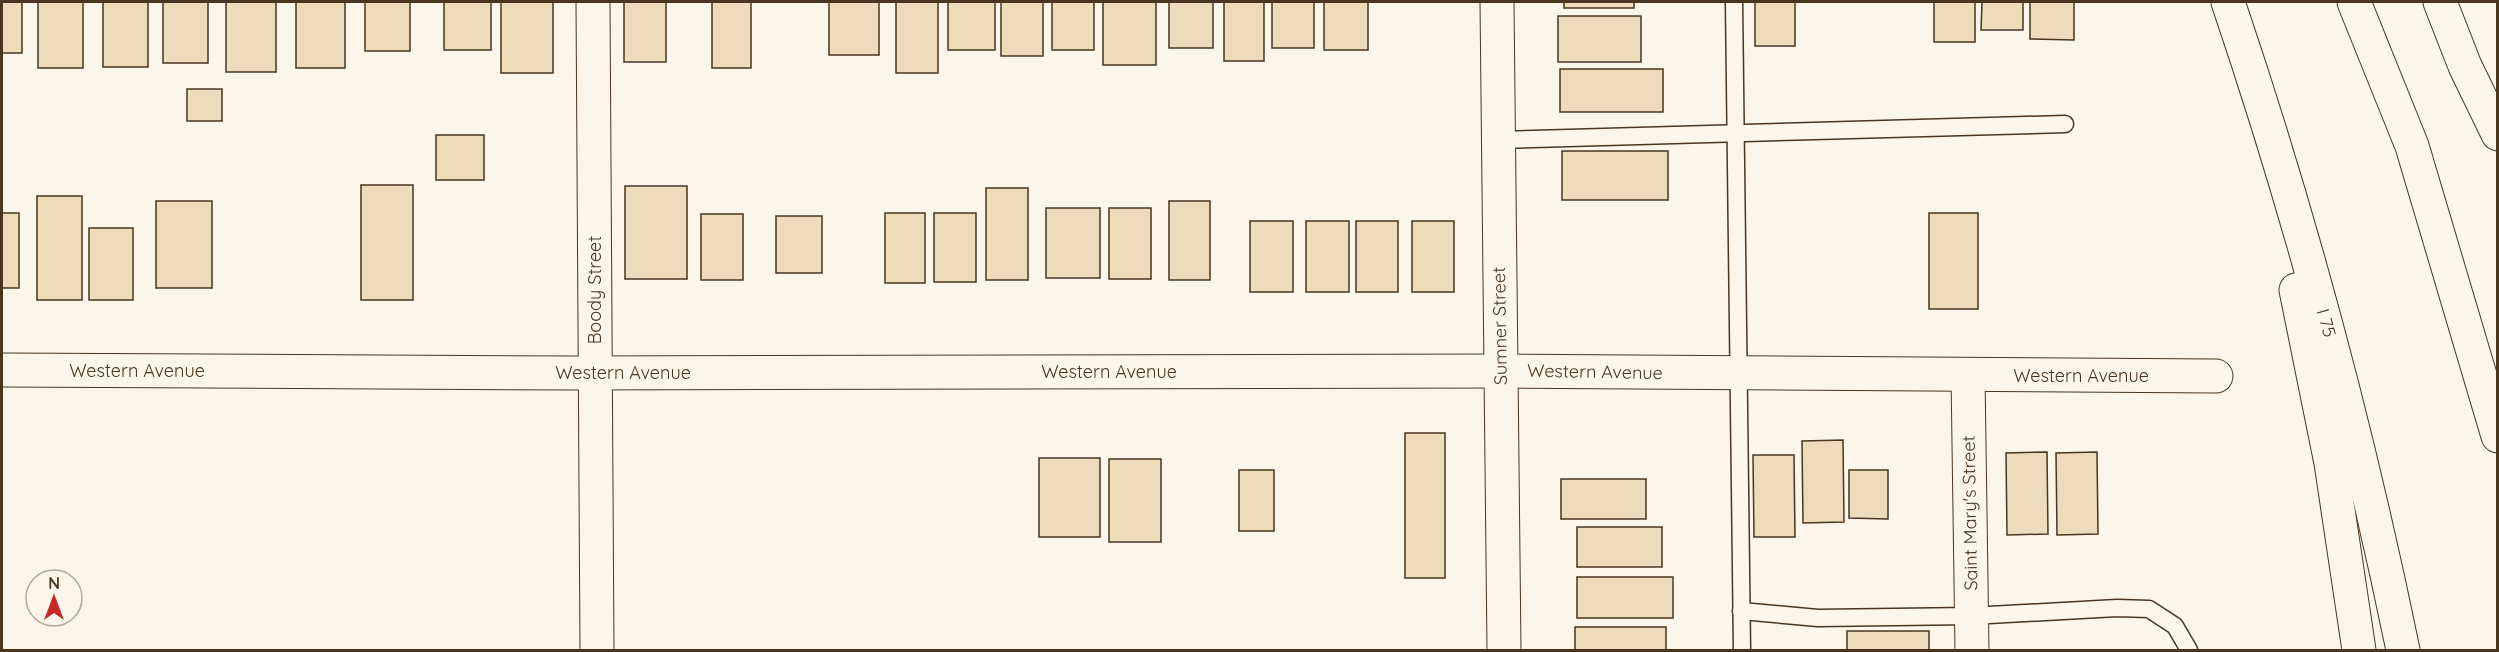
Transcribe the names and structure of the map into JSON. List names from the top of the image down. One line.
{"streets":{"main road":["Boody Street","I 75","Sumner Street","Western Avenue","Saint Mary's Street"]},"crossings":[["Boody Street","Western Avenue"],["Sumner Street","Western Avenue"],["Western Avenue","Saint Mary's Street"]],"north":"top"}
